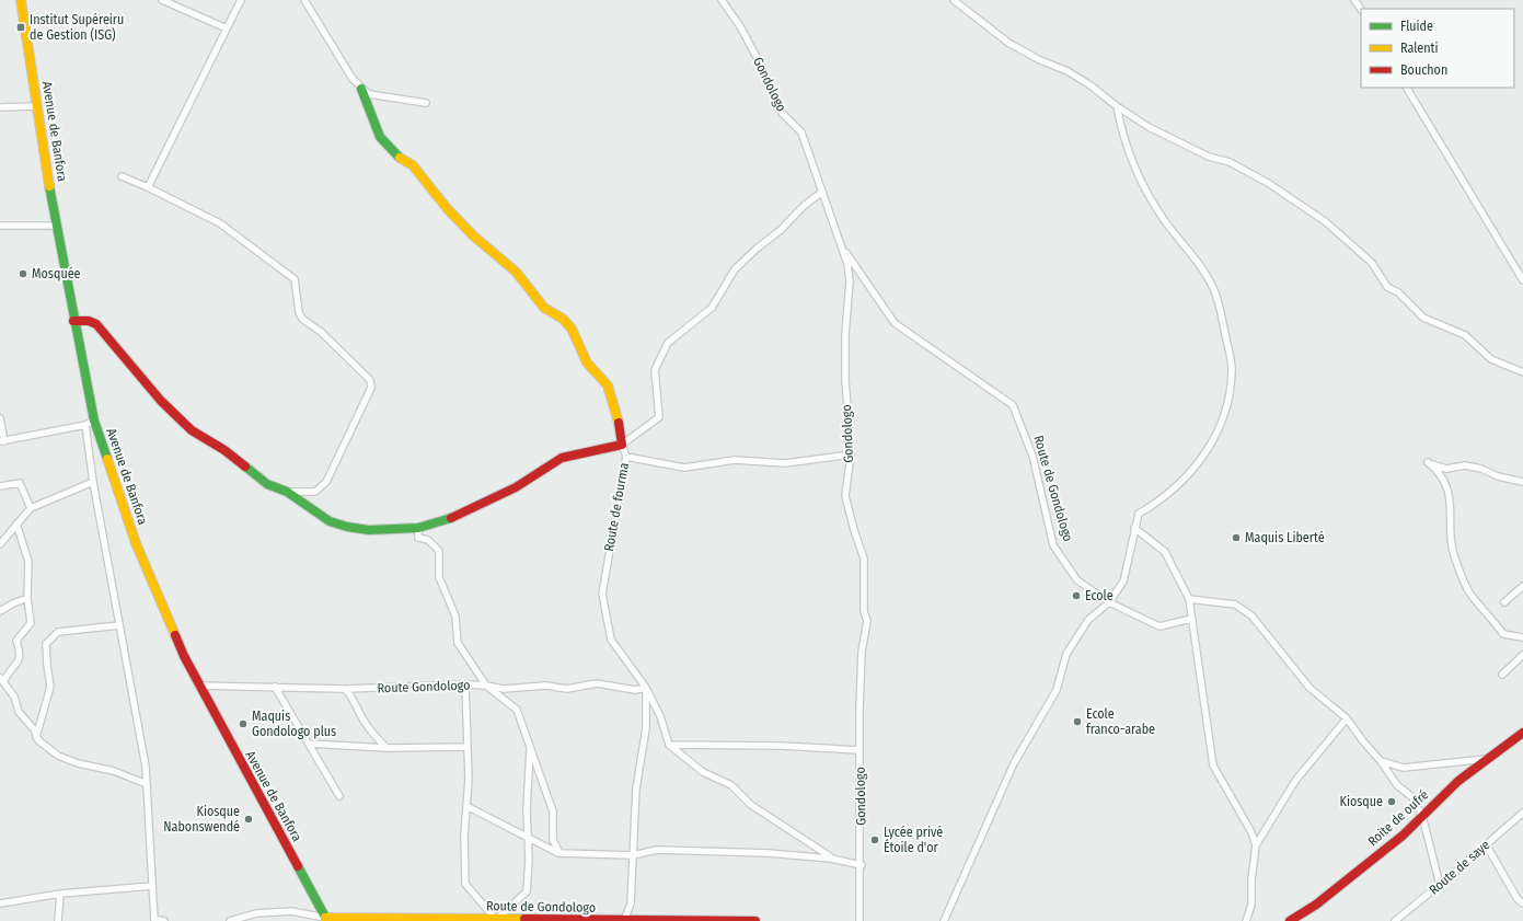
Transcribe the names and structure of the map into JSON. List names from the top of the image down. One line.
{"streets":{"street":["Gondologo","Avenue de Banfora","Route de Gondologo","Route de fourma","Route Gondologo","Roite de oufré","Route de saye"]},"crossings":[["Gondologo","Route de Gondologo"],["Gondologo","Route de fourma"],["Avenue de Banfora","Route de Gondologo"],["Avenue de Banfora","Route Gondologo"],["Route de fourma","Route Gondologo"]],"places":{"transit":["Institut Supéreiru de Gestion (ISG)"],"other":["Mosquée","Maquis Liberté","Ecole","Ecole franco-arabe","Maquis Gondologo plus","Kiosque","Kiosque Nabonswendé","Lycée privé Étoile d'or"]},"legend":["Fluide","Ralenti","Bouchon"]}
